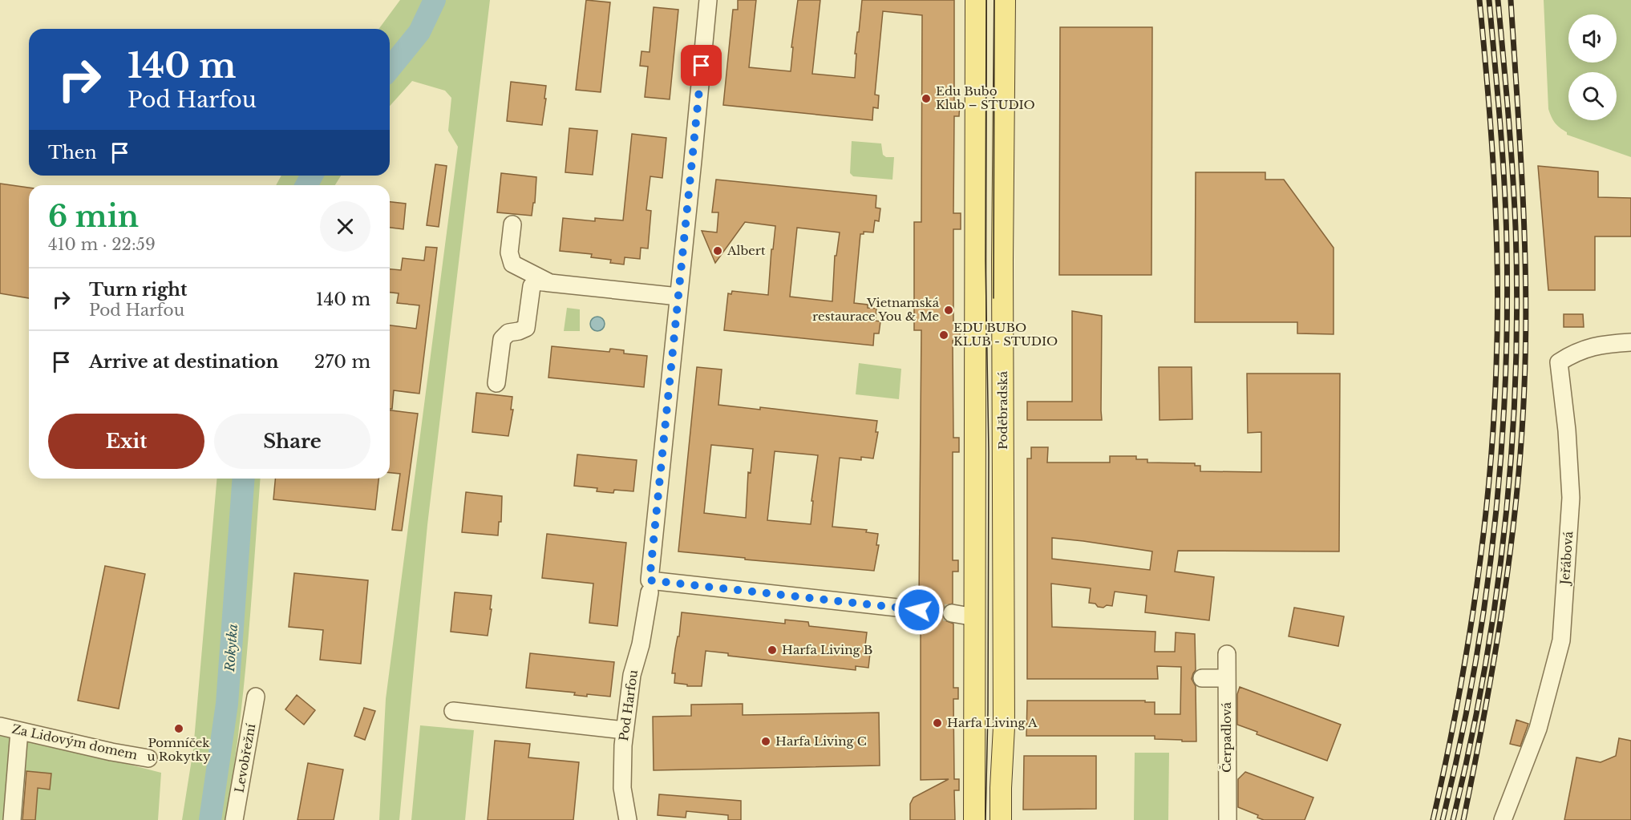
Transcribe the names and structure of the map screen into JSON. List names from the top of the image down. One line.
{"streets":{"main road":["Poděbradská"],"street":["Jeřábová","Pod Harfou","Čerpadlová","Za Lidovým domem","Levobřežní"]},"water":["Rokytka"],"places":["Edu Bubo Klub – STUDIO","Albert","Vietnamská restaurace You & Me","EDU BUBO KLUB - STUDIO","Harfa Living B","Harfa Living A","Pomníček u Rokytky","Harfa Living C"],"page":{"turn":["140 m","Pod Harfou"],"then":"Then","heading":["6 min","410 m · 22:59"],"list":[{"name":"Turn right","note":"Pod Harfou","value":"140 m"},{"name":"Arrive at destination","value":"270 m"}],"buttons":["Exit","Share"]}}
